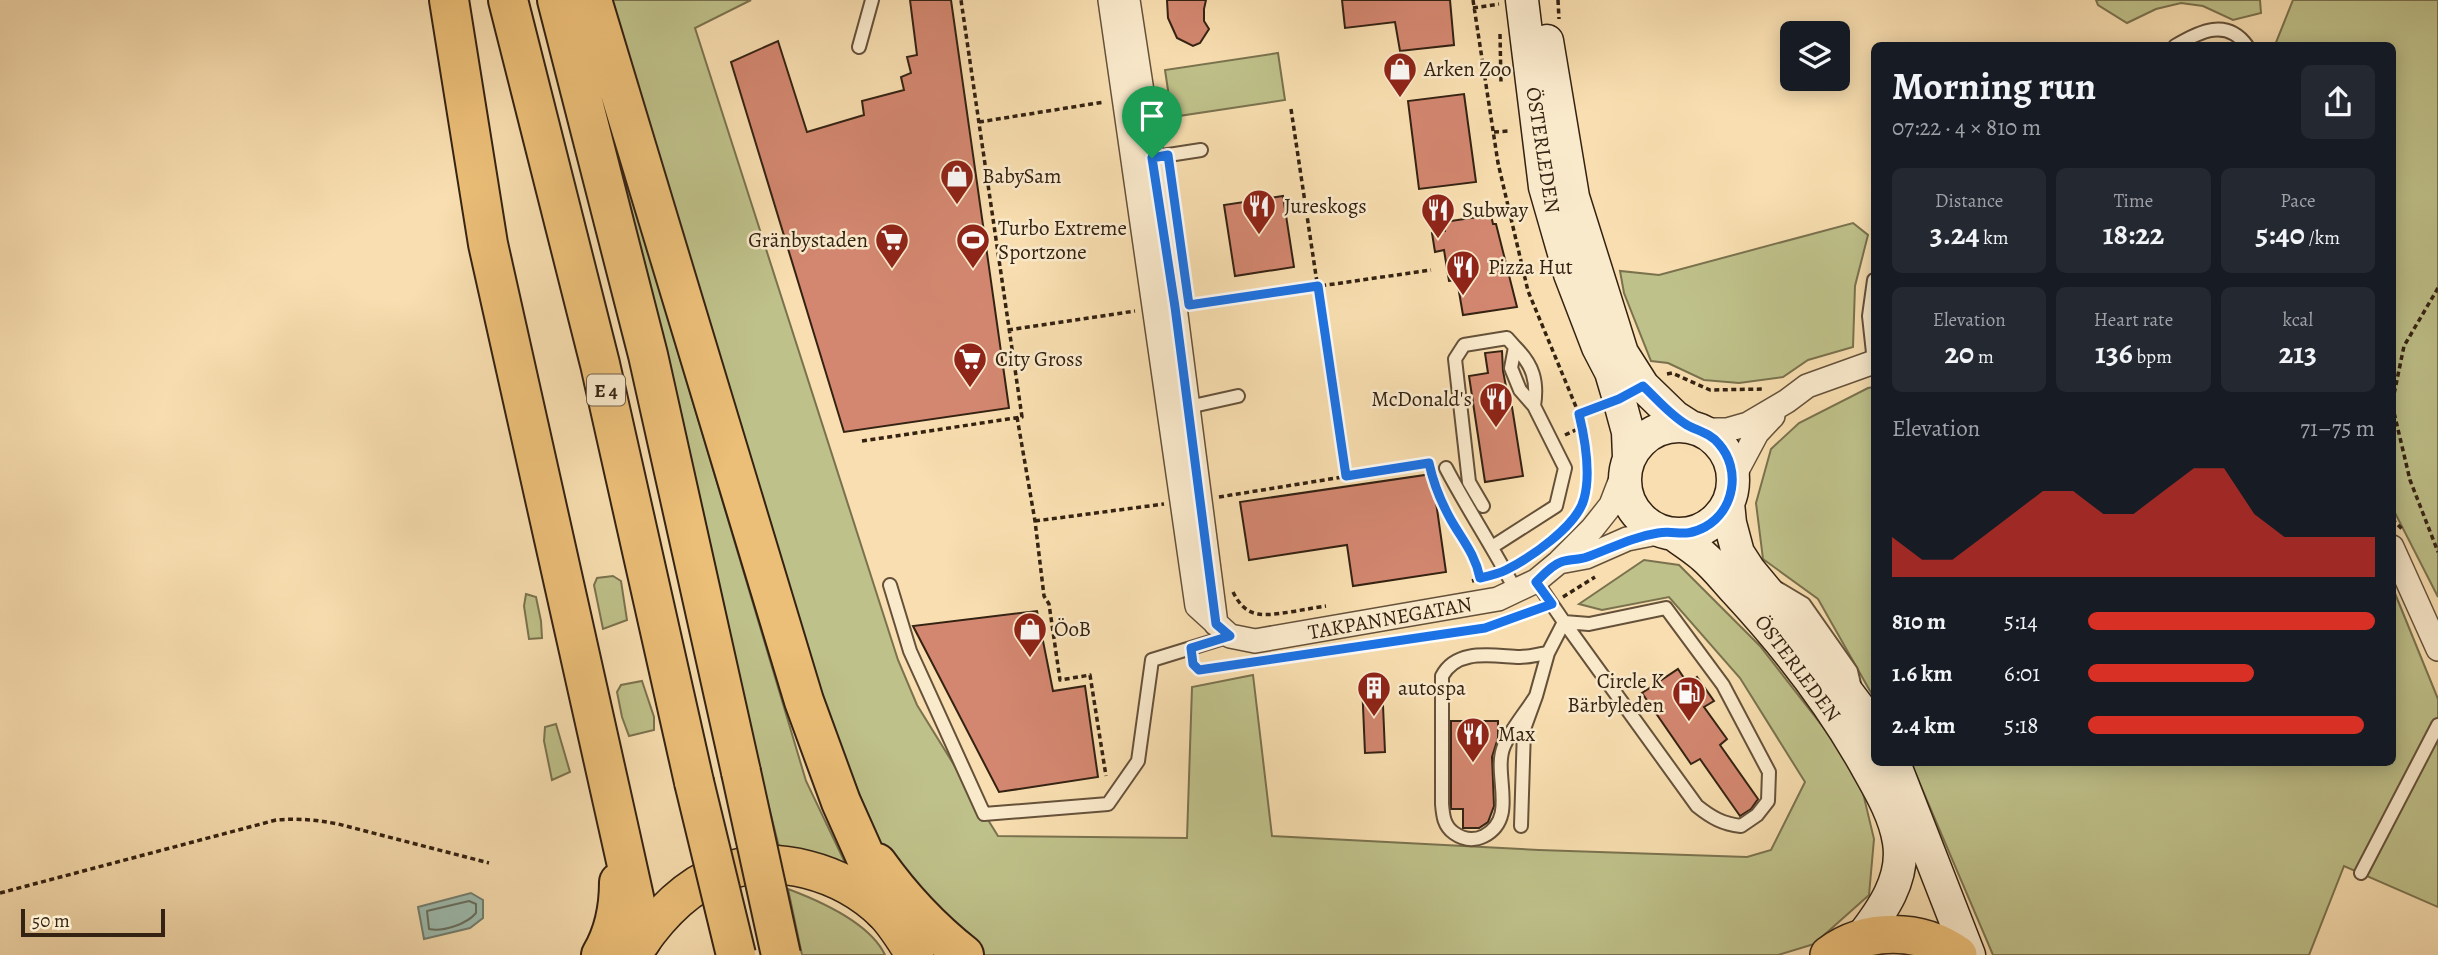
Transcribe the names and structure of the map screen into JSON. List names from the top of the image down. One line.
{"streets":{"highway":["E 4"],"main road":["ÖSTERLEDEN"],"street":["TAKPANNEGATAN"]},"crossings":[["ÖSTERLEDEN","TAKPANNEGATAN"]],"places":{"shop":["Arken Zoo","BabySam","ÖoB"],"restaurant":["Jureskogs","Subway","Pizza Hut","McDonald's","Max"],"supermarket":["Gränbystaden","City Gross"],"sports":["Turbo Extreme Sportzone"],"building":["autospa"],"fuel station":["Circle K Bärbyleden"]},"scale_bar":"50 m","page":{"heading":["Morning run","07:22 · 4 × 810 m"],"stats":[["Distance","3.24 km"],["Time","18:22"],["Pace","5:40 /km"],["Elevation","20 m"],["Heart rate","136 bpm"],["kcal","213"]],"chart":["Elevation","71–75 m"],"list":[{"name":"810 m","note":"5:14"},{"name":"1.6 km","note":"6:01"},{"name":"2.4 km","note":"5:18"}],"scale":"50 m"}}
